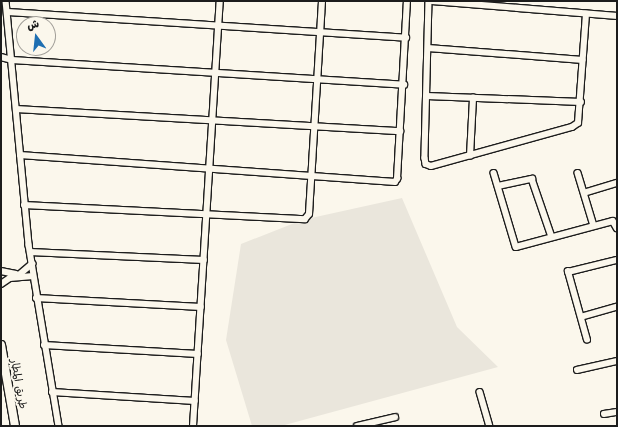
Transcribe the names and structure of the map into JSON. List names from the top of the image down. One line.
{"streets":{"highway":["طريق المطار"]},"north":"top"}
